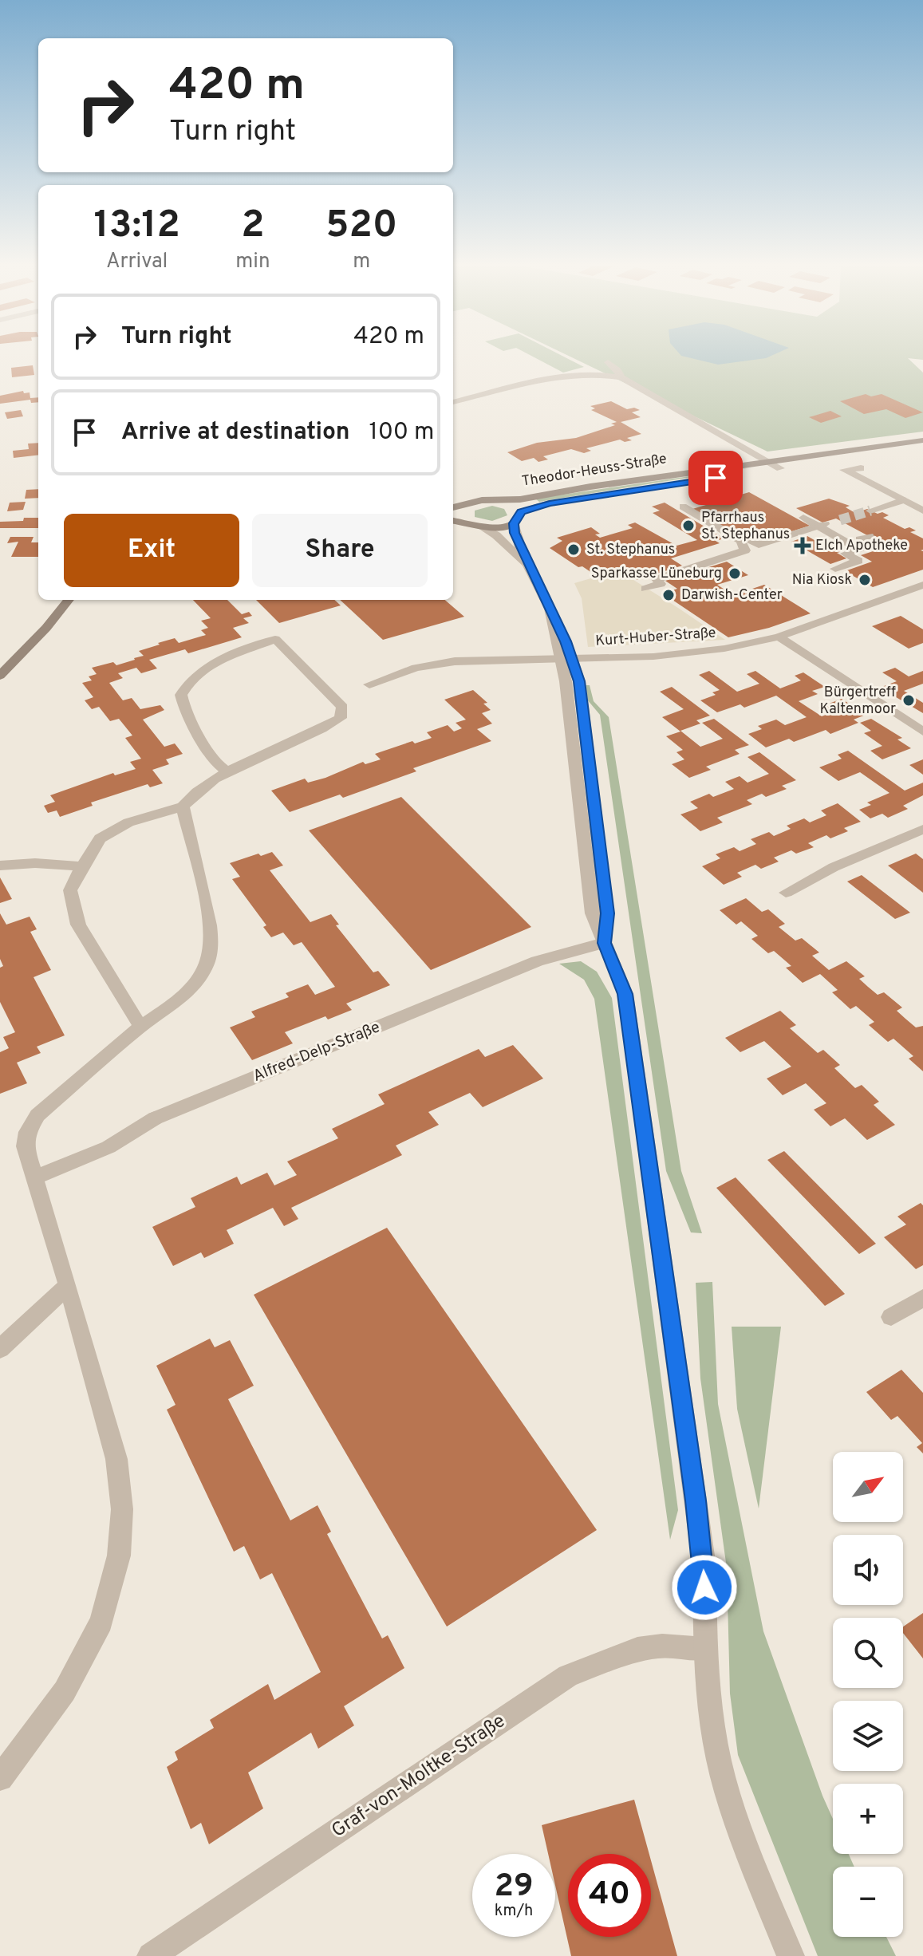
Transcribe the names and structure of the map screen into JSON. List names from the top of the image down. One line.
{"streets":{"main road":["Theodor-Heuss-Straße"],"street":["Kurt-Huber-Straße","Alfred-Delp-Straße","Graf-von-Moltke-Straße"]},"places":{"other":["Pfarrhaus St. Stephanus","St. Stephanus","Sparkasse Lüneburg","Nia Kiosk","Darwish-Center","Bürgertreff Kaltenmoor"],"health":["Elch Apotheke"]},"north":"top right","page":{"turn":["420 m","Turn right"],"eta":["13:12","Arrival","2","min","520","m"],"list":[{"name":"Turn right","value":"420 m"},{"name":"Arrive at destination","value":"100 m"}],"buttons":["Exit","Share"],"map_buttons":["+","−"],"speed":"29 km/h","limit":"40"}}
